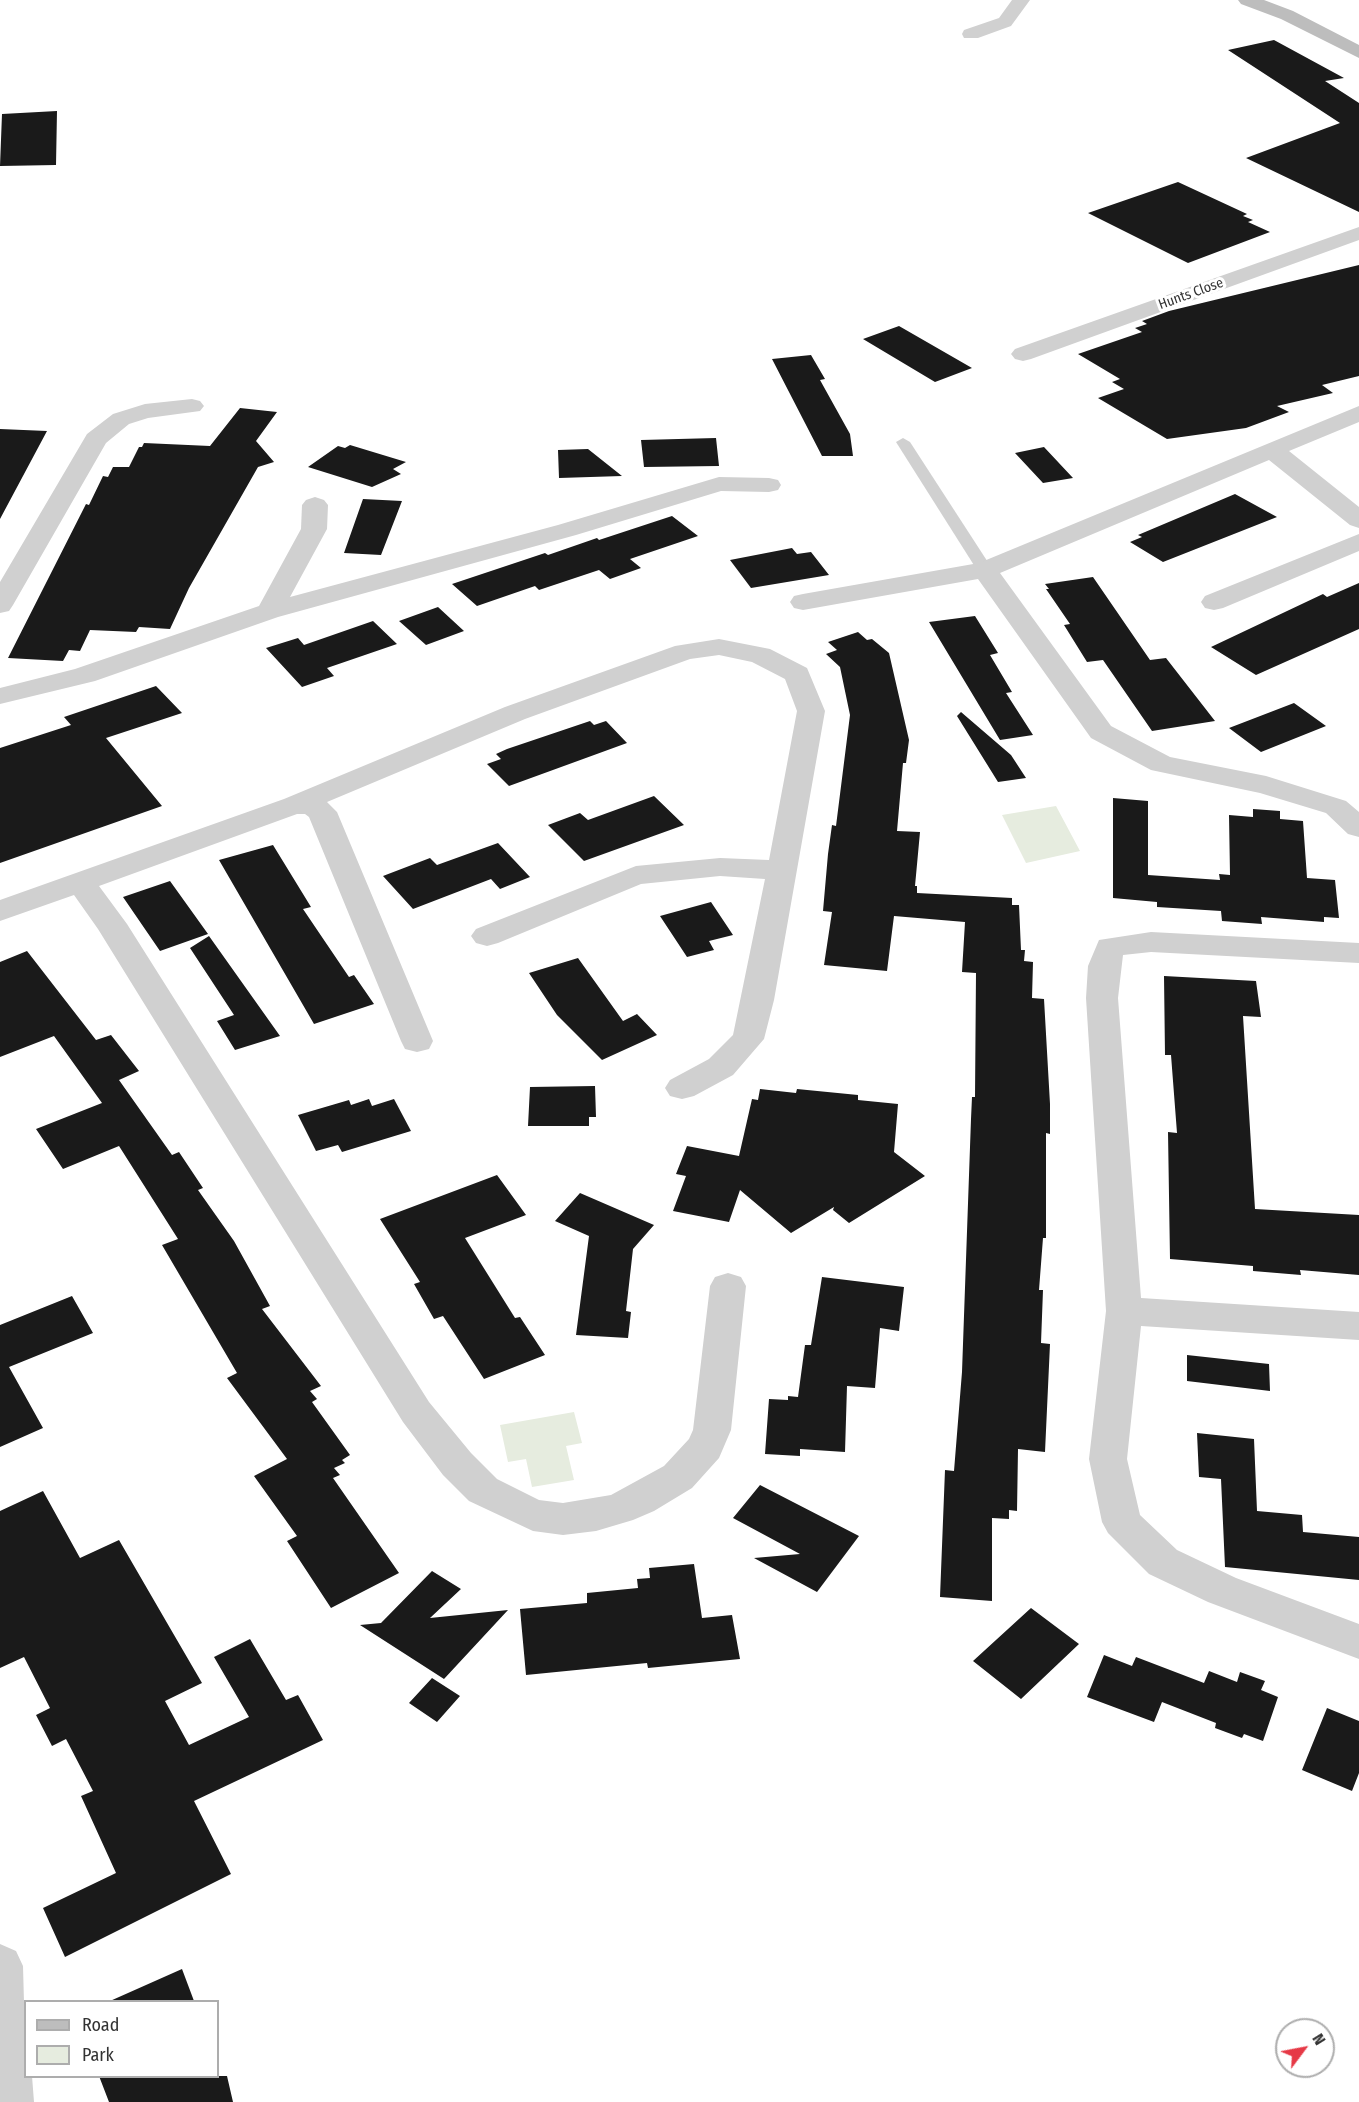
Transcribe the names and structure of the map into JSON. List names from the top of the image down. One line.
{"streets":{"street":["Hunts Close"]},"legend":["Road","Park"],"north":"top right"}
